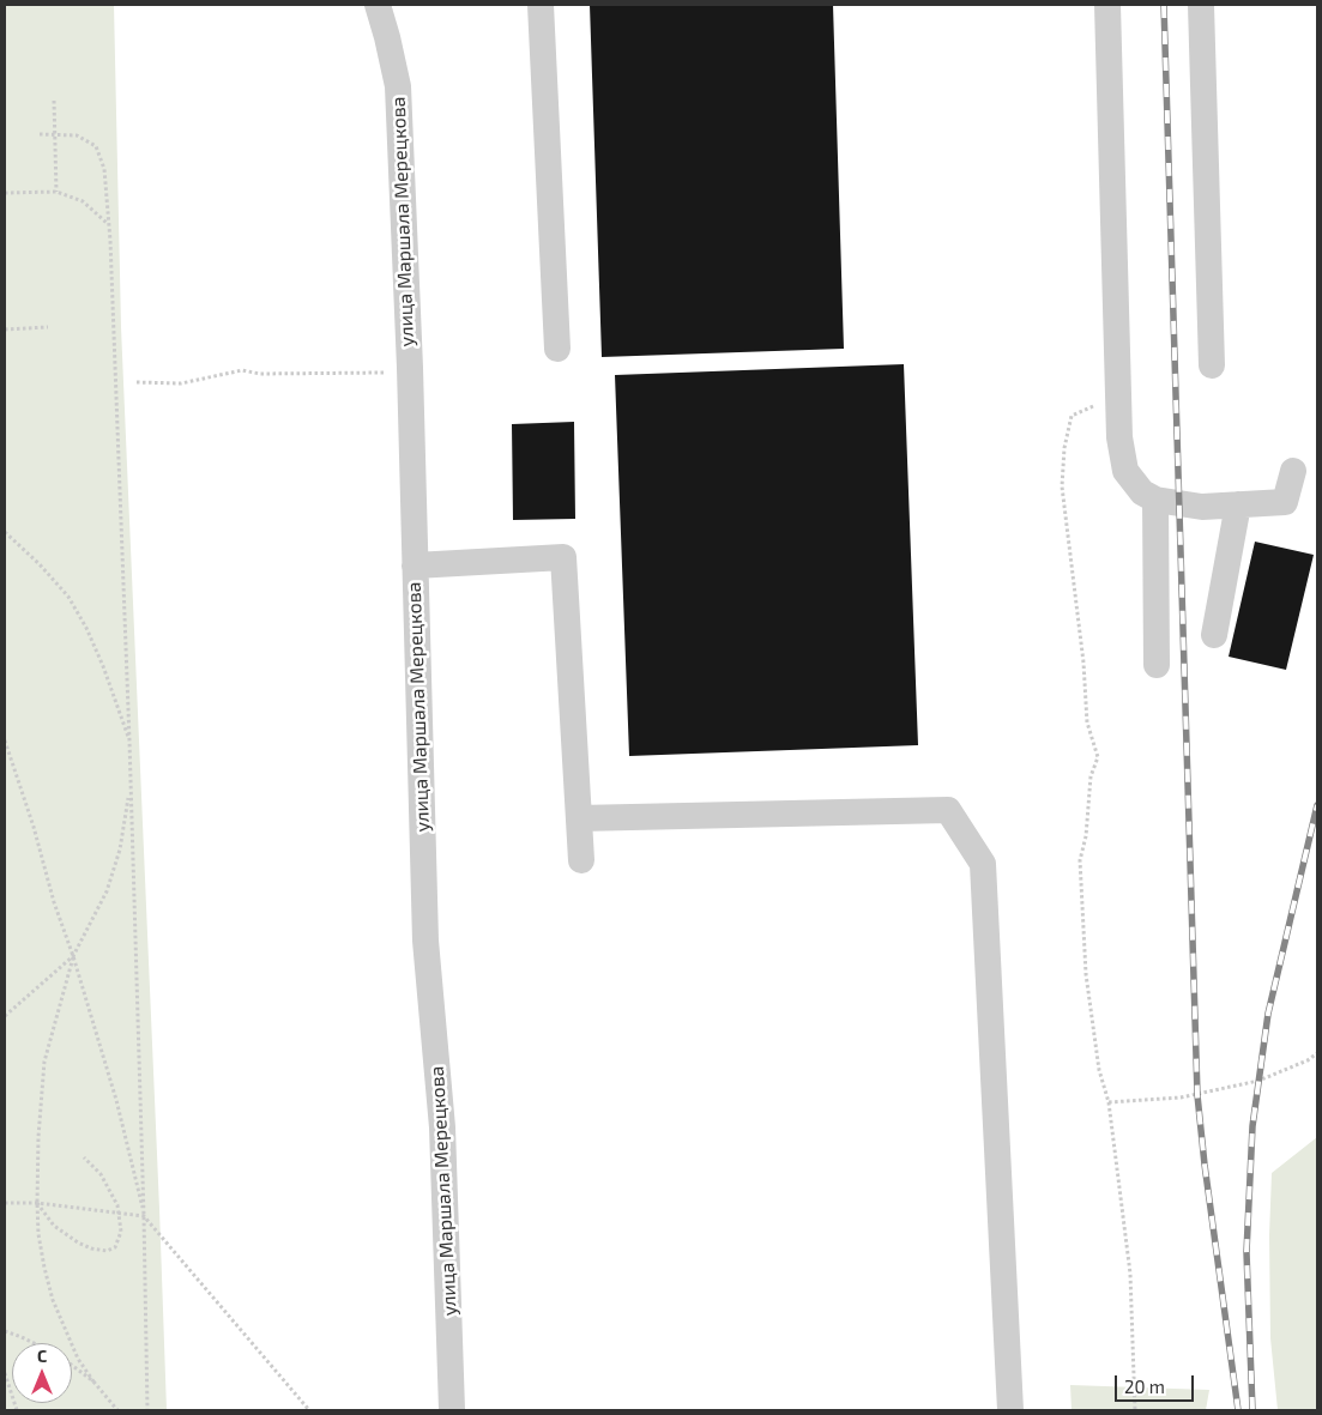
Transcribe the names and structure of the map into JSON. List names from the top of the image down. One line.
{"streets":{"street":["улица Маршала Мерецкова"]},"scale_bar":"20 m","north":"top"}
